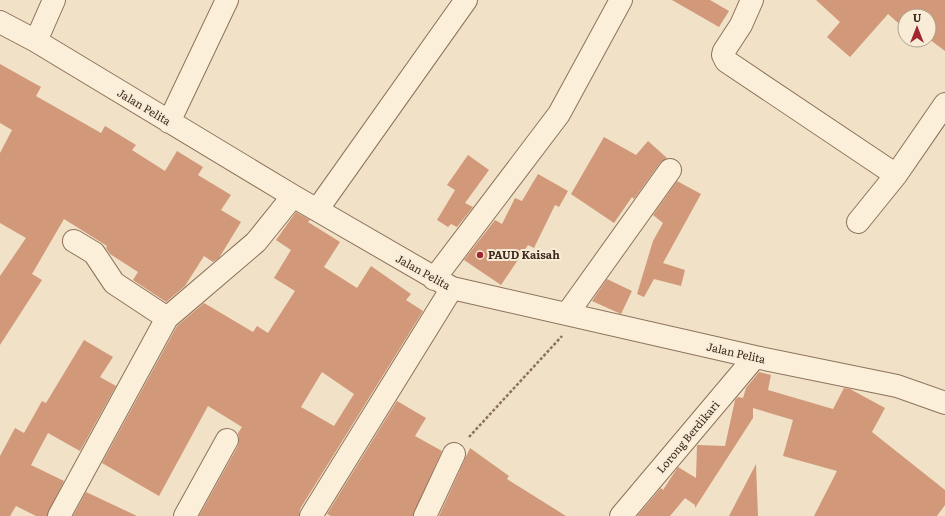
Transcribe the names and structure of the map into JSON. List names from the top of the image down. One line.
{"streets":{"street":["Jalan Pelita","Lorong Berdikari"]},"crossings":[["Jalan Pelita","Lorong Berdikari"]],"places":["PAUD Kaisah"],"north":"top"}
